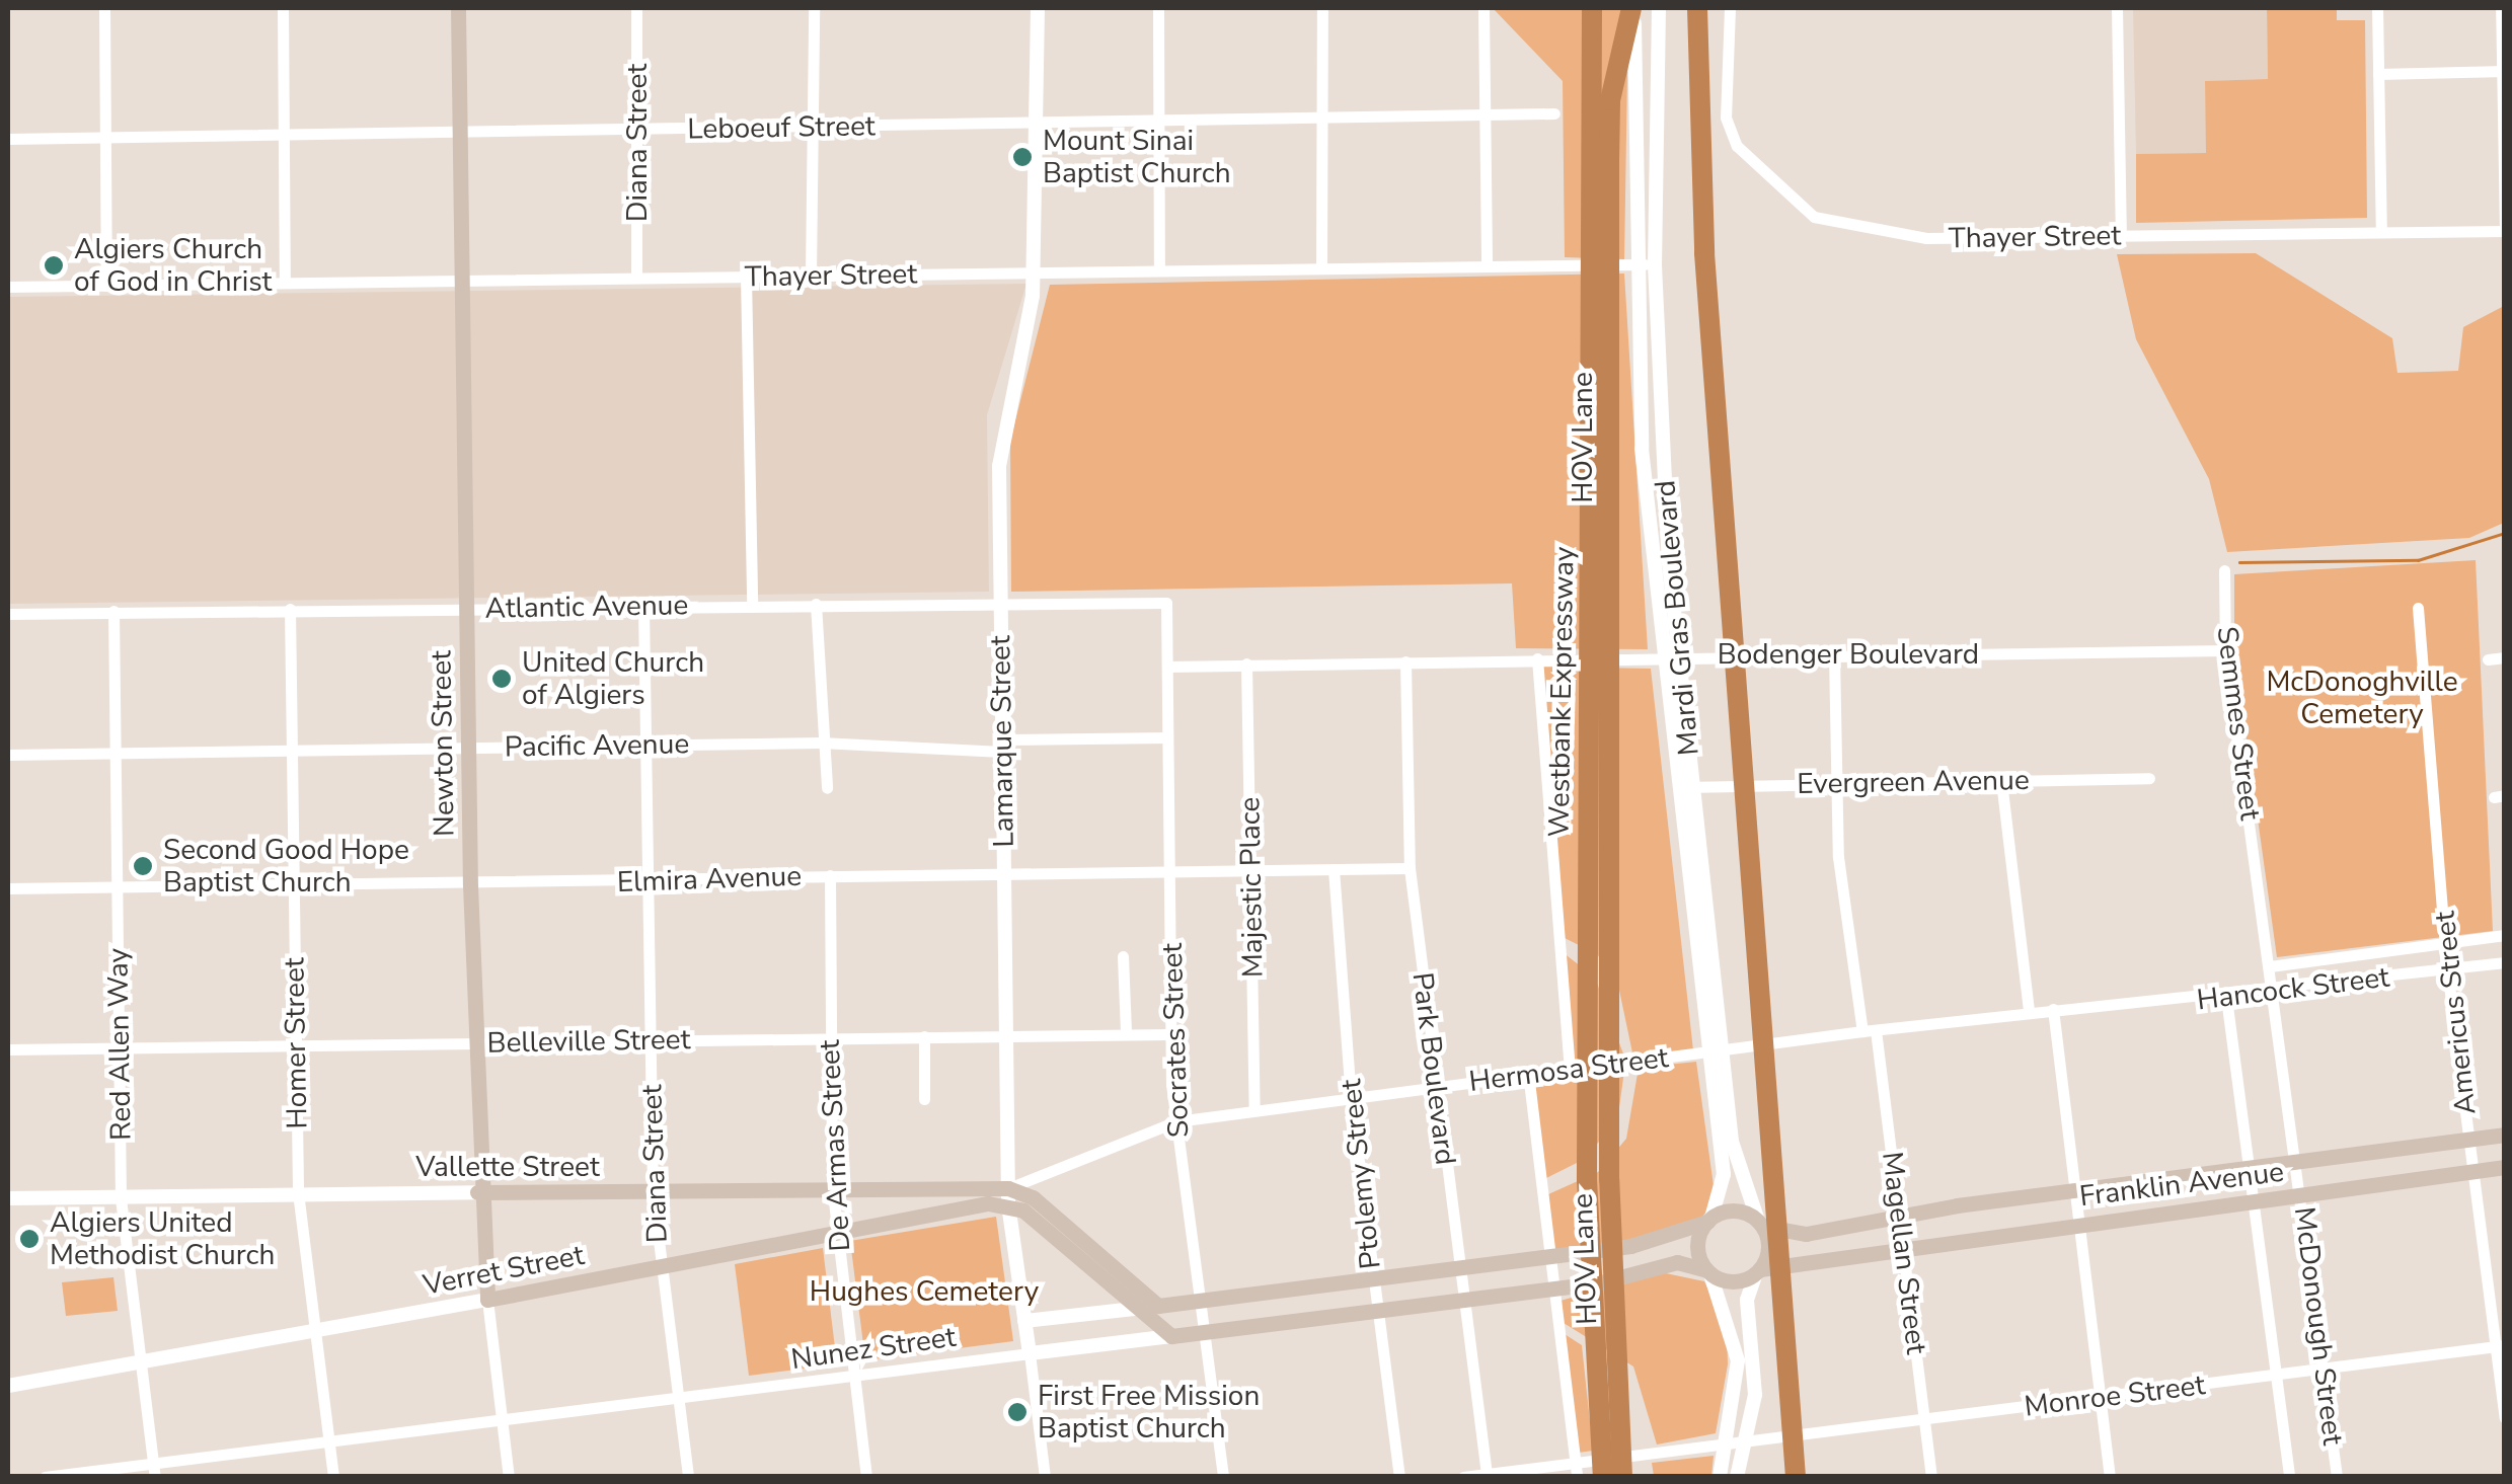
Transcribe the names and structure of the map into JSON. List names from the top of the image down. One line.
{"streets":{"highway":["HOV Lane","Westbank Expressway"],"main road":["Newton Street","Vallette Street","Franklin Avenue","Verret Street","Nunez Street"],"street":["Leboeuf Street","Diana Street","Thayer Street","Atlantic Avenue","Mardi Gras Boulevard","Bodenger Boulevard","Semmes Street","Lamarque Street","Pacific Avenue","Evergreen Avenue","Elmira Avenue","Majestic Place","Hancock Street","Americus Street","Socrates Street","Belleville Street","Homer Street","Red Allen Way","Park Boulevard","Hermosa Street","De Armas Street","Ptolemy Street","Magellan Street","McDonough Street","Monroe Street"]},"crossings":[["Leboeuf Street","Diana Street"],["Leboeuf Street","Lamarque Street"],["Leboeuf Street","Newton Street"],["Diana Street","Thayer Street"],["Diana Street","Atlantic Avenue"],["Diana Street","Pacific Avenue"],["Diana Street","Elmira Avenue"],["Diana Street","Belleville Street"],["Diana Street","Vallette Street"],["Diana Street","Verret Street"],["Diana Street","Nunez Street"],["Thayer Street","Mardi Gras Boulevard"],["Thayer Street","Lamarque Street"],["Thayer Street","Newton Street"],["HOV Lane","Mardi Gras Boulevard"],["Atlantic Avenue","Lamarque Street"],["Atlantic Avenue","Newton Street"],["Atlantic Avenue","Socrates Street"],["Atlantic Avenue","Homer Street"],["Atlantic Avenue","Red Allen Way"],["Mardi Gras Boulevard","Bodenger Boulevard"],["Mardi Gras Boulevard","Evergreen Avenue"],["Mardi Gras Boulevard","Hermosa Street"],["Mardi Gras Boulevard","Franklin Avenue"],["Mardi Gras Boulevard","Nunez Street"],["Bodenger Boulevard","Semmes Street"],["Bodenger Boulevard","Majestic Place"],["Bodenger Boulevard","Socrates Street"],["Bodenger Boulevard","Park Boulevard"],["Bodenger Boulevard","Magellan Street"],["Semmes Street","McDonough Street"],["Lamarque Street","Pacific Avenue"],["Lamarque Street","Elmira Avenue"],["Lamarque Street","Belleville Street"],["Lamarque Street","Hermosa Street"],["Lamarque Street","Vallette Street"],["Lamarque Street","Verret Street"],["Lamarque Street","Nunez Street"],["Newton Street","Pacific Avenue"],["Newton Street","Elmira Avenue"],["Newton Street","Belleville Street"],["Newton Street","Vallette Street"],["Newton Street","Verret Street"],["Newton Street","Nunez Street"],["Pacific Avenue","Socrates Street"],["Pacific Avenue","Homer Street"],["Pacific Avenue","Red Allen Way"],["Evergreen Avenue","Magellan Street"],["Elmira Avenue","Majestic Place"],["Elmira Avenue","Socrates Street"],["Elmira Avenue","Homer Street"],["Elmira Avenue","Red Allen Way"],["Elmira Avenue","Park Boulevard"],["Elmira Avenue","De Armas Street"],["Elmira Avenue","Ptolemy Street"],["Majestic Place","Hermosa Street"],["Hancock Street","Americus Street"],["Hancock Street","Hermosa Street"],["Hancock Street","McDonough Street"],["Americus Street","Franklin Avenue"],["Americus Street","Monroe Street"],["Socrates Street","Belleville Street"],["Socrates Street","Hermosa Street"],["Socrates Street","Nunez Street"],["Belleville Street","Homer Street"],["Belleville Street","Red Allen Way"],["Belleville Street","De Armas Street"],["Homer Street","Vallette Street"],["Homer Street","Verret Street"],["Homer Street","Nunez Street"],["Red Allen Way","Vallette Street"],["Red Allen Way","Verret Street"],["Red Allen Way","Nunez Street"],["Park Boulevard","Hermosa Street"],["Park Boulevard","Nunez Street"],["Park Boulevard","Monroe Street"],["Hermosa Street","Vallette Street"],["Hermosa Street","Ptolemy Street"],["Hermosa Street","Magellan Street"],["Hermosa Street","Verret Street"],["De Armas Street","Vallette Street"],["De Armas Street","Verret Street"],["De Armas Street","Nunez Street"],["Vallette Street","Verret Street"],["Ptolemy Street","Nunez Street"],["Franklin Avenue","Magellan Street"],["Franklin Avenue","McDonough Street"],["Franklin Avenue","Nunez Street"],["Magellan Street","Monroe Street"],["McDonough Street","Monroe Street"]],"parks":["McDonoghville Cemetery","Hughes Cemetery"],"places":["Mount Sinai Baptist Church","Algiers Church of God in Christ","United Church of Algiers","Second Good Hope Baptist Church","Algiers United Methodist Church","First Free Mission Baptist Church"]}
